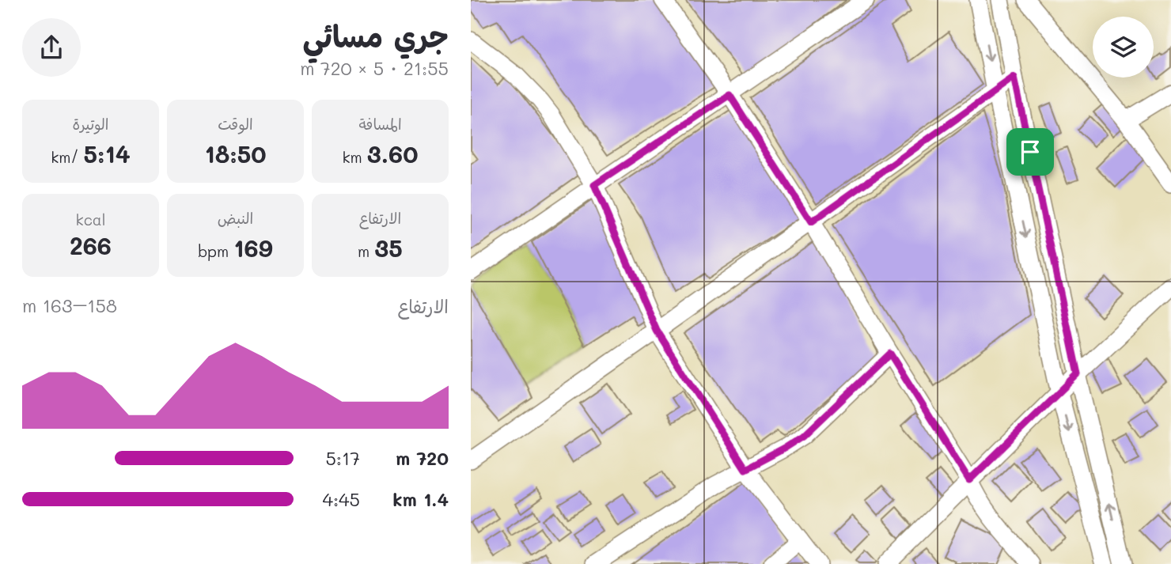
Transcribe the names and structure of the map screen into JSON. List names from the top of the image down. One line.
{"page":{"heading":["جري مسائي","21:55 · 5 × 720 m"],"stats":[["المسافة","3.60 km"],["الوقت","18:50"],["الوتيرة","5:14 /km"],["الارتفاع","35 m"],["النبض","169 bpm"],["kcal","266"]],"chart":["الارتفاع","158–163 m"],"list":[{"name":"720 m","note":"5:17"},{"name":"1.4 km","note":"4:45"}]}}
